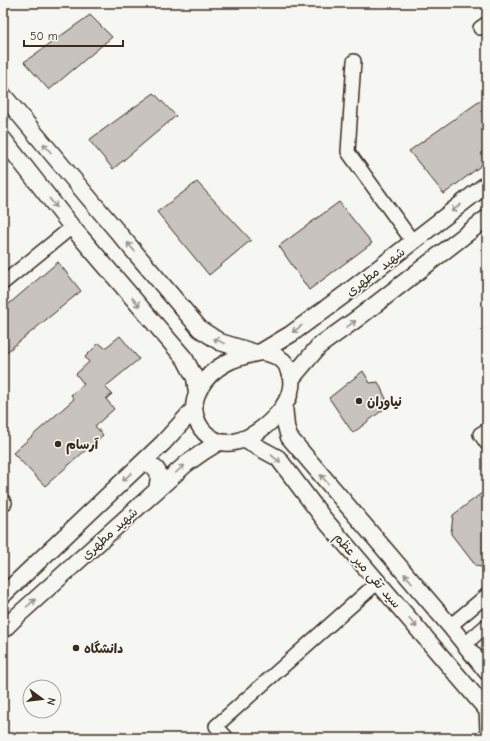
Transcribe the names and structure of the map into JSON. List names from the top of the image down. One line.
{"streets":{"main road":["شهید مطهری","سید تقی میر عظم"]},"crossings":[["شهید مطهری","سید تقی میر عظم"]],"places":["نیاوران","آرسام","دانشگاه"],"scale_bar":"50 m","north":"right"}
